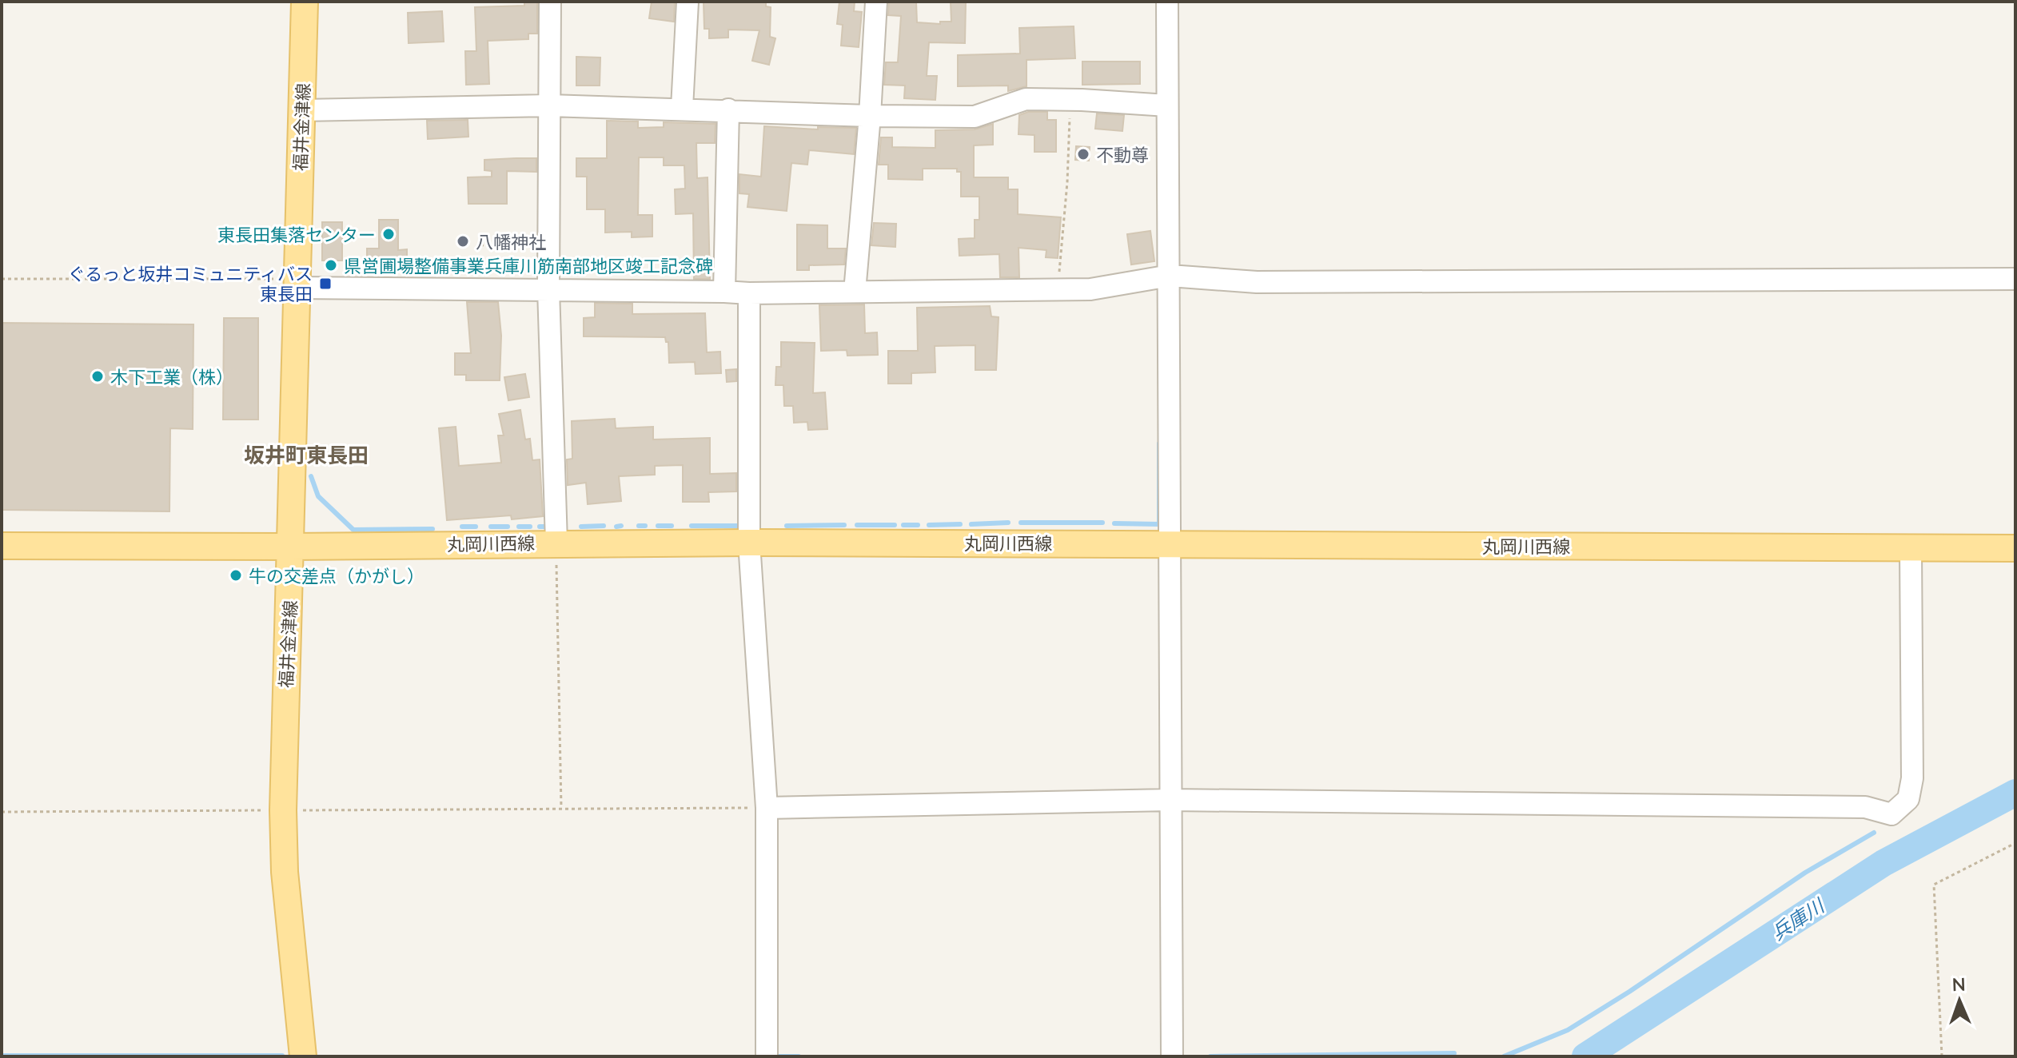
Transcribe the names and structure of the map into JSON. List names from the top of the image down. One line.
{"streets":{"main road":["福井金津線","丸岡川西線"]},"crossings":[["福井金津線","丸岡川西線"]],"districts":["坂井町東長田"],"water":["兵庫川"],"places":{"other":["不動尊","東長田集落センター","八幡神社","県営圃場整備事業兵庫川筋南部地区竣工記念碑","木下工業（株）","牛の交差点（かがし）"],"transit":["ぐるっと坂井コミュニティバス 東長田"]},"north":"top"}
